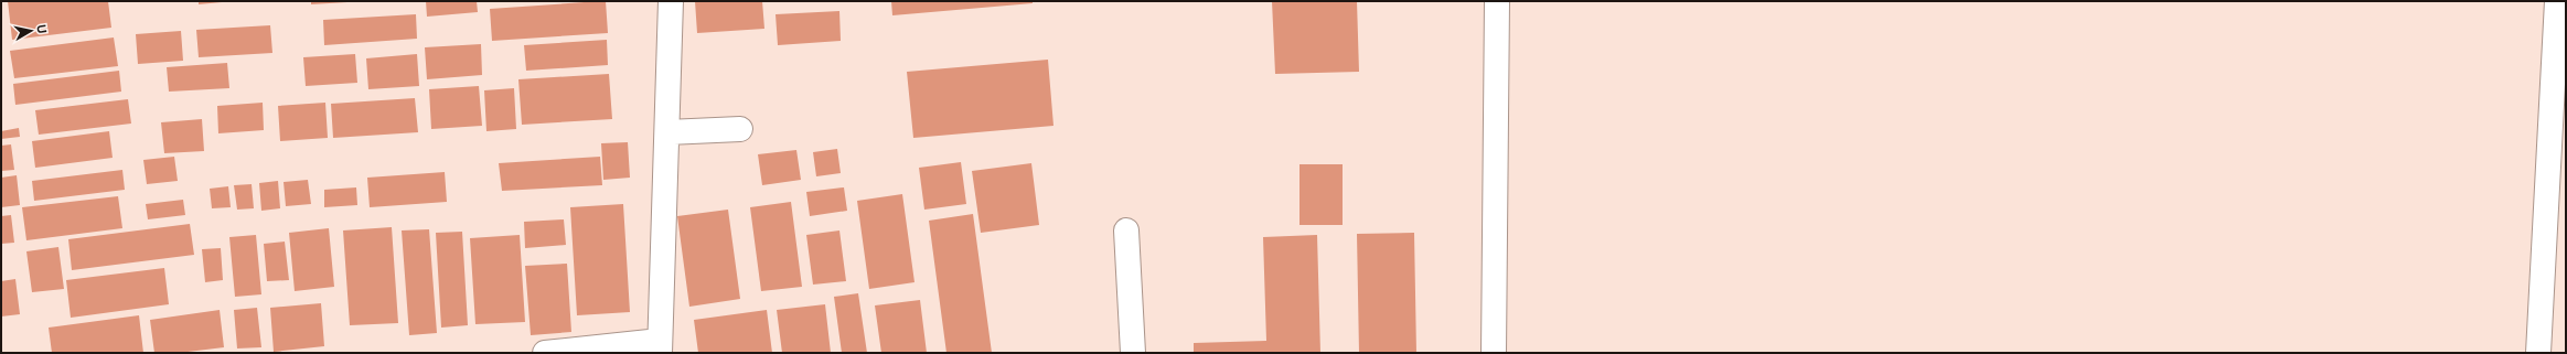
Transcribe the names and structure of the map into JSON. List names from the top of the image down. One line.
{"north":"right"}
